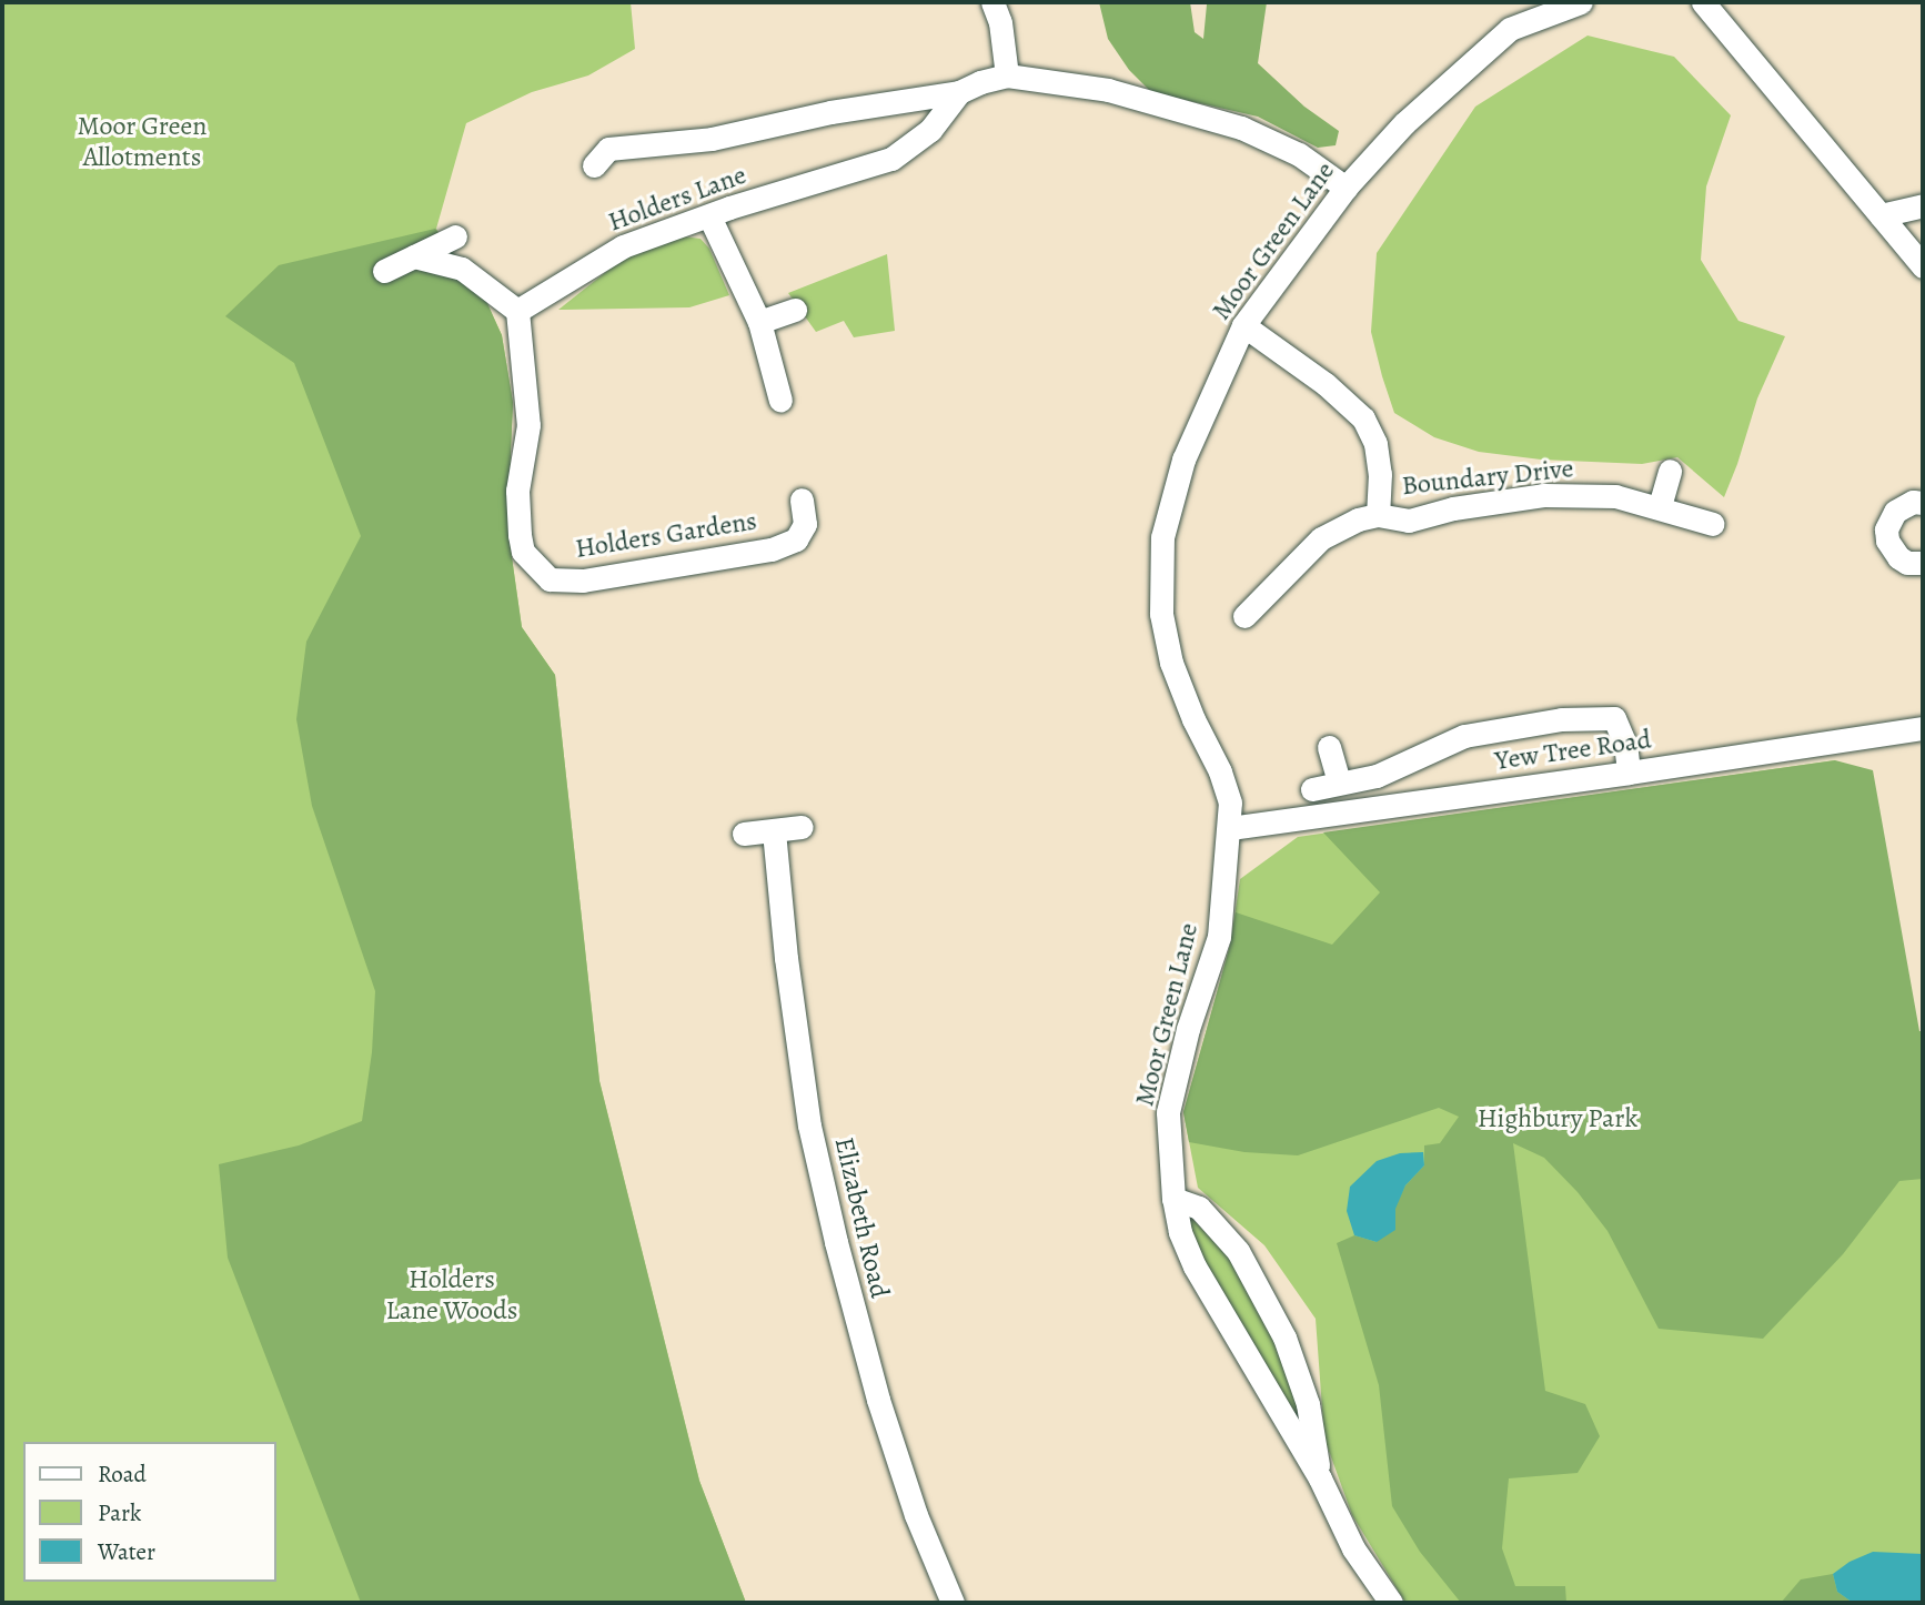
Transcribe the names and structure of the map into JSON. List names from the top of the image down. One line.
{"streets":{"street":["Holders Lane","Moor Green Lane","Boundary Drive","Holders Gardens","Yew Tree Road","Elizabeth Road"]},"crossings":[["Holders Lane","Moor Green Lane"],["Holders Lane","Holders Gardens"],["Moor Green Lane","Boundary Drive"],["Moor Green Lane","Yew Tree Road"]],"parks":["Moor Green Allotments","Highbury Park","Holders Lane Woods"],"legend":["Road","Park","Water"]}
